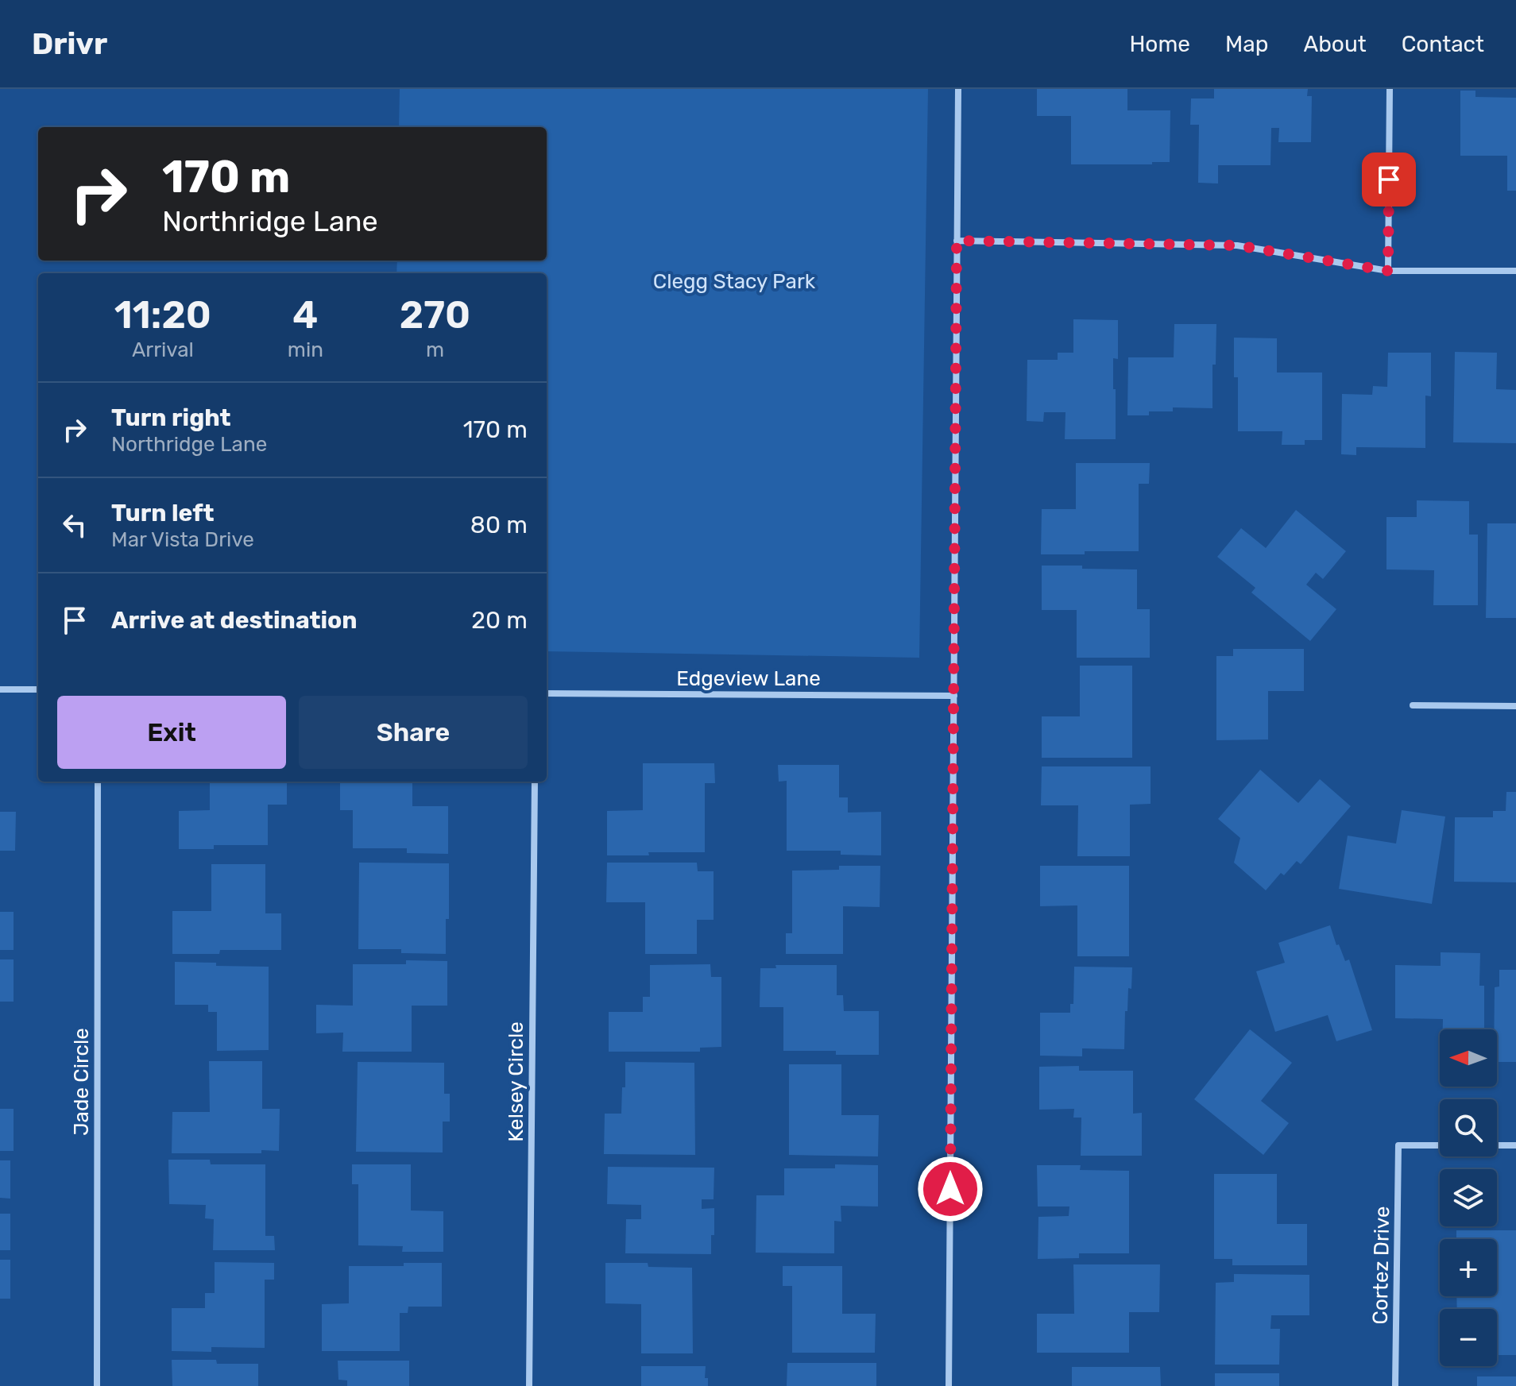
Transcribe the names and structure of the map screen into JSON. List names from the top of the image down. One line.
{"streets":{"street":["Edgeview Lane","Jade Circle","Kelsey Circle","Cortez Drive"]},"parks":["Clegg Stacy Park"],"north":"left","page":{"header":"Drivr","nav":["Home","Map","About","Contact"],"turn":["170 m","Northridge Lane"],"eta":["11:20","Arrival","4","min","270","m"],"list":[{"name":"Turn right","note":"Northridge Lane","value":"170 m"},{"name":"Turn left","note":"Mar Vista Drive","value":"80 m"},{"name":"Arrive at destination","value":"20 m"}],"buttons":["Exit","Share"],"map_buttons":["+","−"]}}
